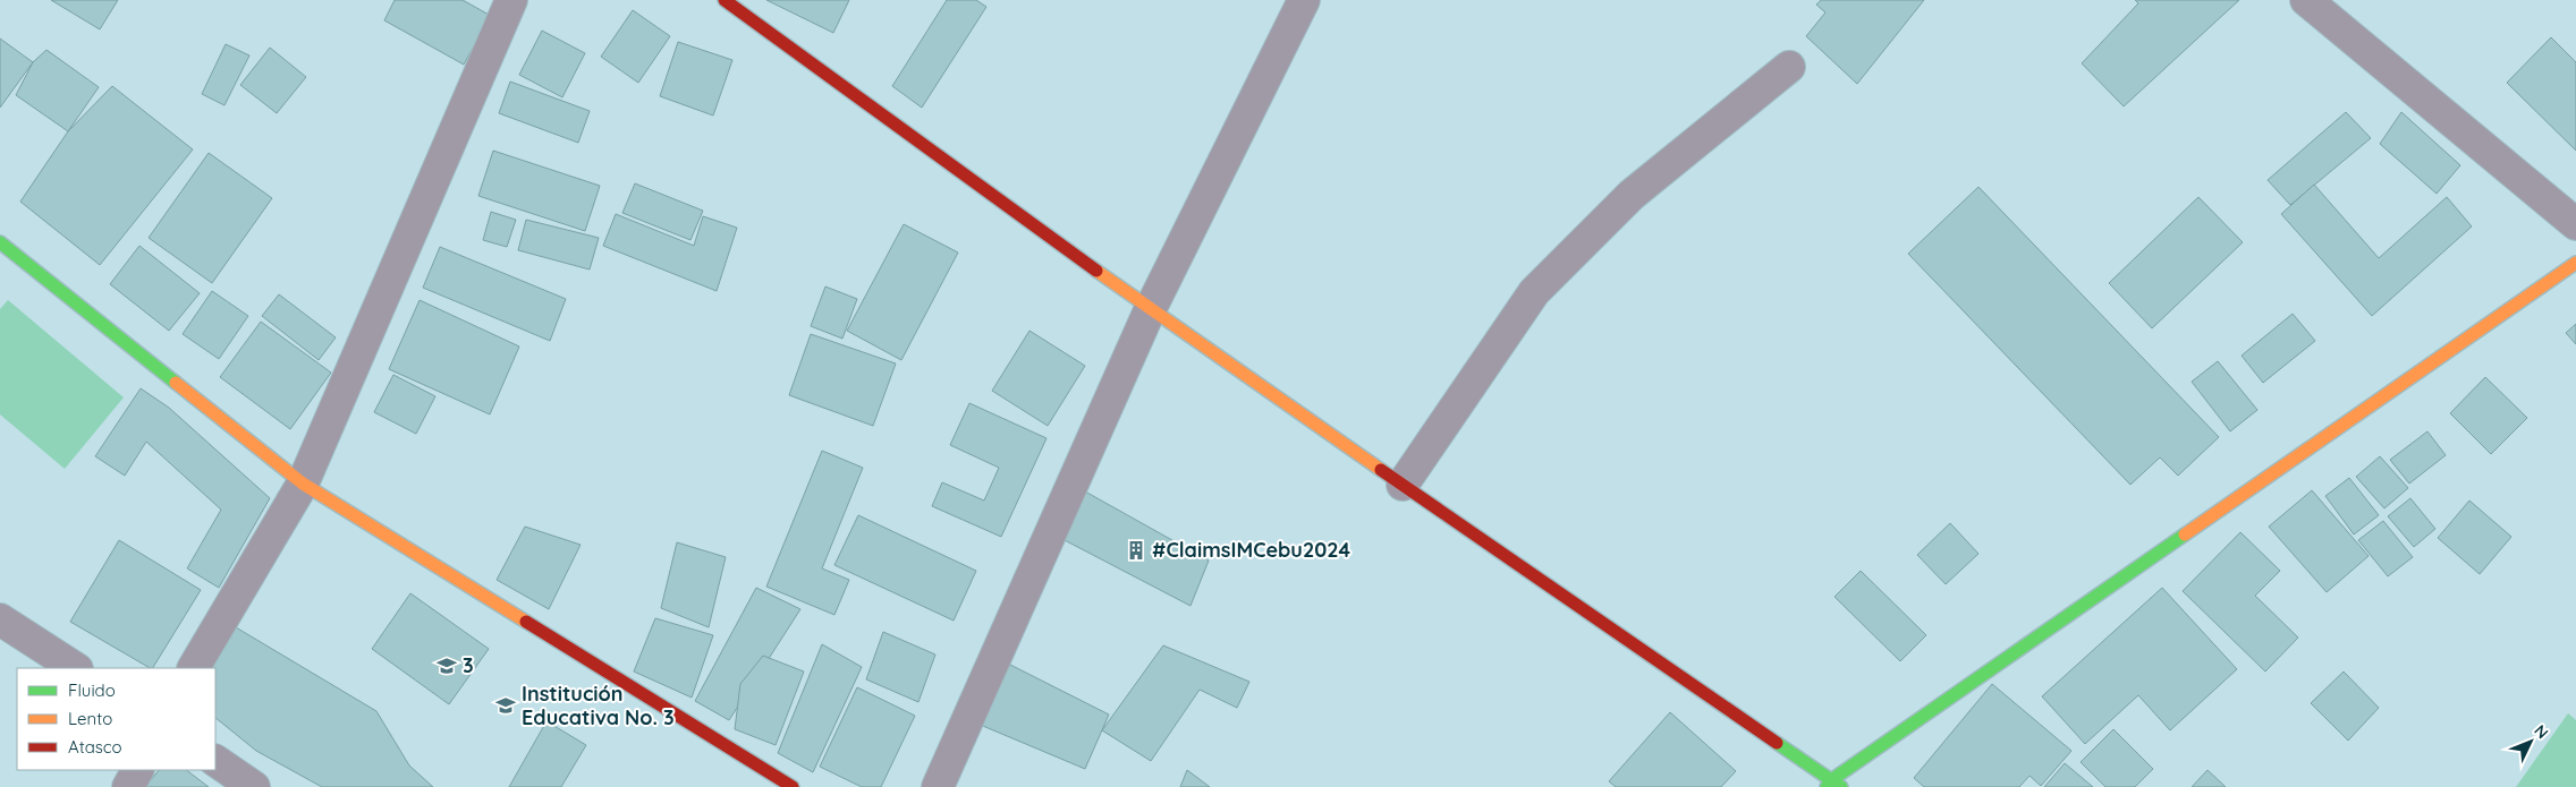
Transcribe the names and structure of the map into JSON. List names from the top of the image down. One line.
{"places":{"building":["#ClaimsIMCebu2024"],"school or university":["3","Institución Educativa No. 3"]},"legend":["Fluido","Lento","Atasco"],"north":"top right"}
